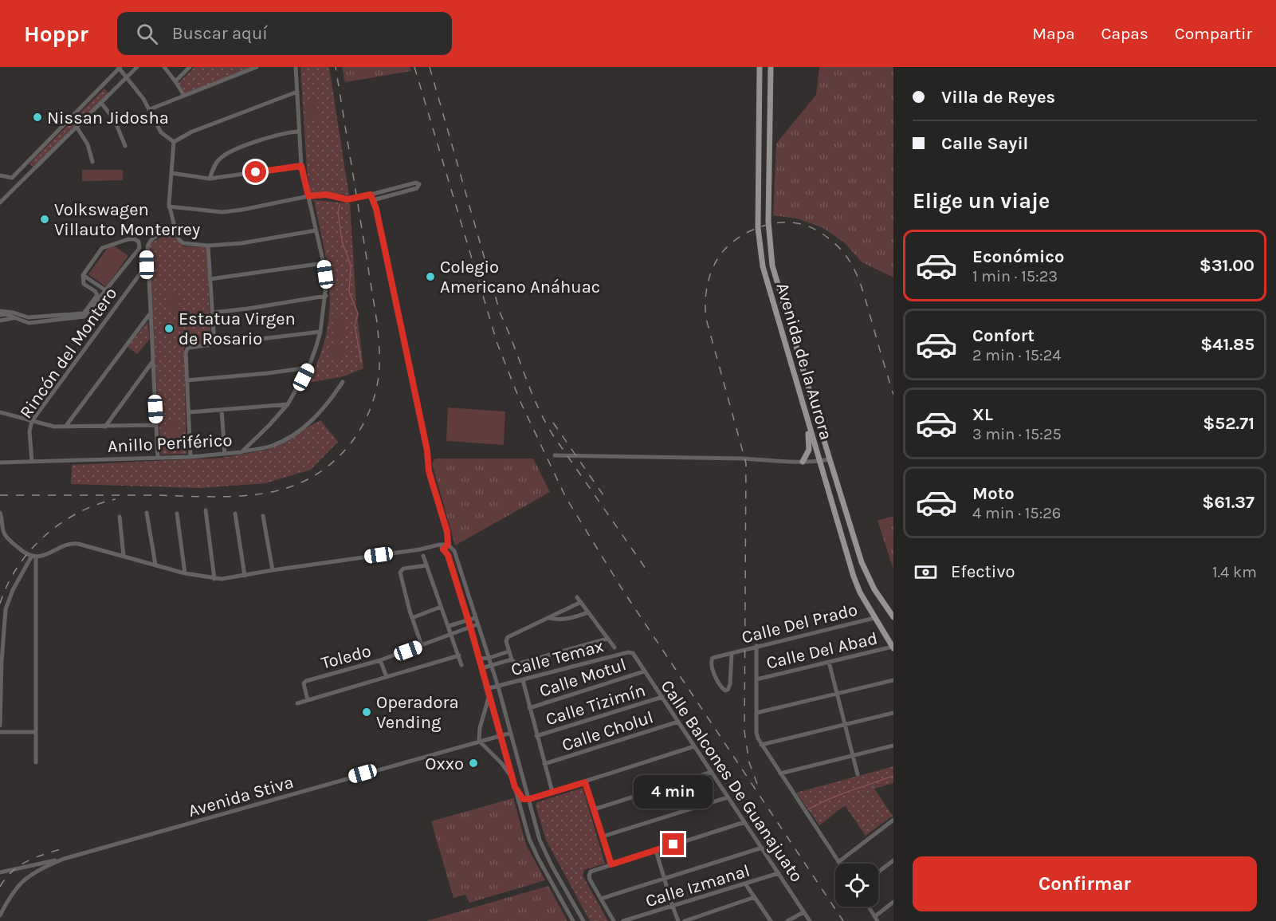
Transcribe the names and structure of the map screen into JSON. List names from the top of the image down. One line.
{"streets":{"main road":["Avenida de la Aurora"],"street":["Rincón del Montero","Anillo Periférico","Calle Del Prado","Calle Del Abad","Toledo","Calle Temax","Calle Motul","Calle Tizimín","Calle Cholul","Calle Balcones De Guanajuato","Avenida Stiva","Calle Izmanal"]},"crossings":[["Rincón del Montero","Anillo Periférico"],["Avenida de la Aurora","Calle Del Prado"],["Avenida de la Aurora","Calle Del Abad"],["Calle Temax","Calle Balcones De Guanajuato"],["Calle Motul","Calle Balcones De Guanajuato"],["Calle Tizimín","Calle Balcones De Guanajuato"],["Calle Cholul","Calle Balcones De Guanajuato"],["Calle Balcones De Guanajuato","Calle Izmanal"]],"places":["Nissan Jidosha","Volkswagen Villauto Monterrey","Colegio Americano Anáhuac","Estatua Virgen de Rosario","Operadora Vending","Oxxo"],"page":{"header":"Hoppr","search":"Buscar aquí","nav":["Mapa","Capas","Compartir"],"banner":["Villa de Reyes","Calle Sayil"],"heading":"Elige un viaje","list":[{"name":"Económico","note":"1 min · 15:23","value":"$31.00"},{"name":"Confort","note":"2 min · 15:24","value":"$41.85"},{"name":"XL","note":"3 min · 15:25","value":"$52.71"},{"name":"Moto","note":"4 min · 15:26","value":"$61.37"}],"pay":["Efectivo","1.4 km"],"bubble":"4 min","buttons":"Confirmar"}}
